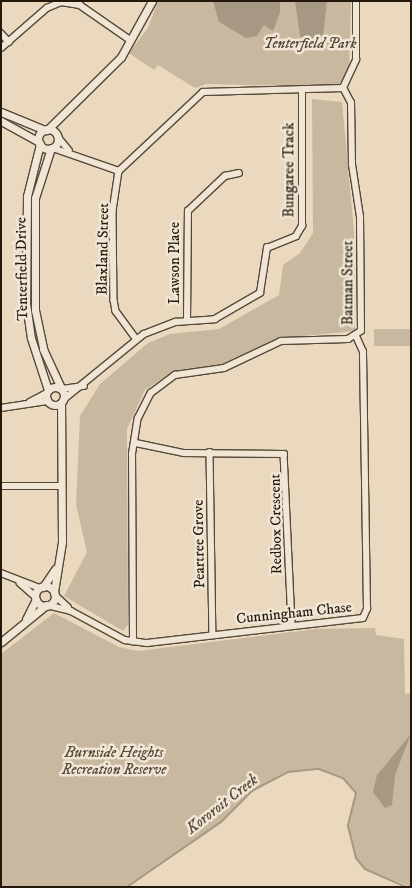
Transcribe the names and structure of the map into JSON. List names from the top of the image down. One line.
{"streets":{"street":["Bungaree Track","Blaxland Street","Lawson Place","Tenterfield Drive","Batman Street","Redbox Crescent","Peartree Grove","Cunningham Chase"]},"crossings":[["Bungaree Track","Blaxland Street"],["Bungaree Track","Lawson Place"],["Bungaree Track","Tenterfield Drive"],["Batman Street","Redbox Crescent"],["Batman Street","Cunningham Chase"],["Redbox Crescent","Peartree Grove"],["Redbox Crescent","Cunningham Chase"],["Peartree Grove","Cunningham Chase"]],"water":["Kororoit Creek"],"parks":["Tenterfield Park","Burnside Heights Recreation Reserve"]}
